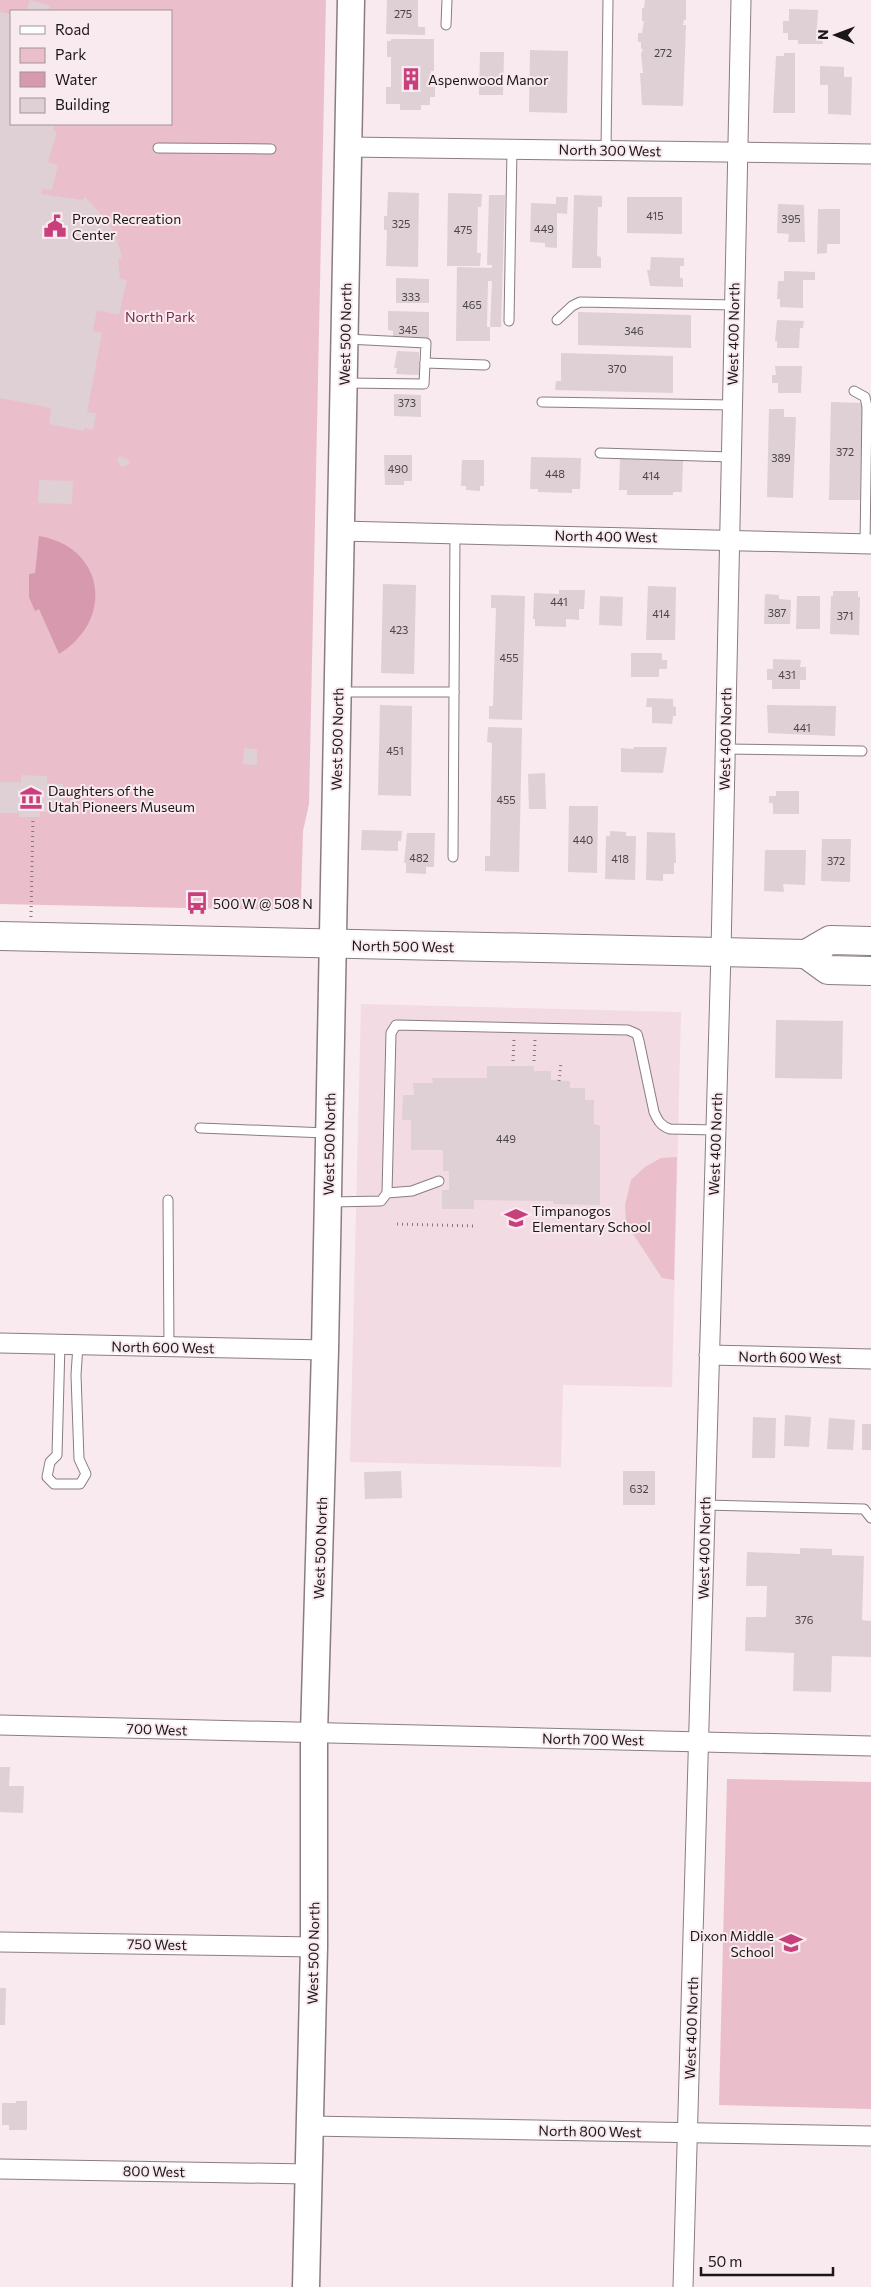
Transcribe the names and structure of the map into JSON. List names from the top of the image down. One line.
{"streets":{"main road":["North 500 West"],"street":["North 300 West","West 500 North","West 400 North","North 400 West","North 600 West","700 West","North 700 West","750 West","North 800 West","800 West"]},"crossings":[["North 300 West","West 500 North"],["North 300 West","West 400 North"],["West 500 North","North 400 West"],["West 500 North","North 500 West"],["West 500 North","North 600 West"],["West 500 North","700 West"],["West 500 North","North 700 West"],["West 500 North","750 West"],["West 500 North","North 800 West"],["West 500 North","800 West"],["West 400 North","North 400 West"],["West 400 North","North 500 West"],["West 400 North","North 600 West"],["West 400 North","North 700 West"],["West 400 North","North 800 West"],["700 West","North 700 West"]],"parks":["North Park"],"places":{"building":["Aspenwood Manor"],"public building":["Provo Recreation Center"],"museum":["Daughters of the Utah Pioneers Museum"],"bus stop":["500 W @ 508 N"],"school or university":["Timpanogos Elementary School","Dixon Middle School"]},"house_numbers":["275","272","415","395","325","449","475","333","465","345","346","370","373","372","389","490","448","414","441","387","414","371","423","455","431","441","451","455","440","482","418","372","449","632","376"],"legend":["Road","Park","Water","Building"],"scale_bar":"50 m","north":"left"}
